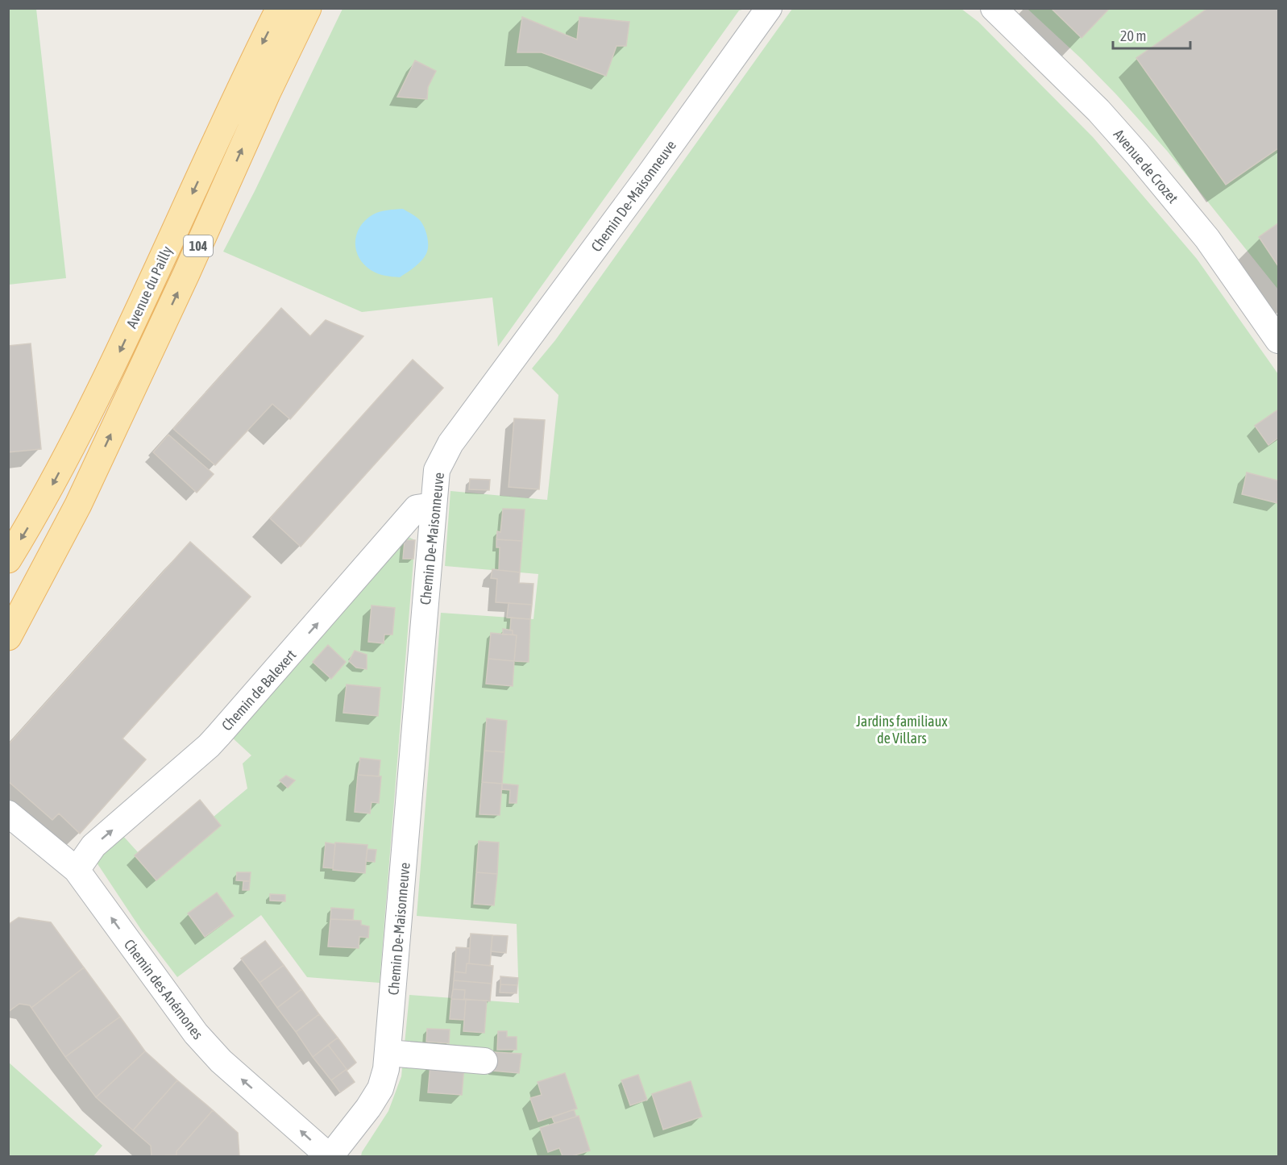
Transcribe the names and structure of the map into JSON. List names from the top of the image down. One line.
{"streets":{"main road":["104","Avenue du Pailly"],"street":["Avenue de Crozet","Chemin De-Maisonneuve","Chemin de Balexert","Chemin des Anémones"]},"crossings":[["Chemin De-Maisonneuve","Chemin de Balexert"],["Chemin De-Maisonneuve","Chemin des Anémones"],["Chemin de Balexert","Chemin des Anémones"]],"one_way":["Chemin de Balexert","Chemin des Anémones"],"parks":["Jardins familiaux de Villars"],"scale_bar":"20 m"}
